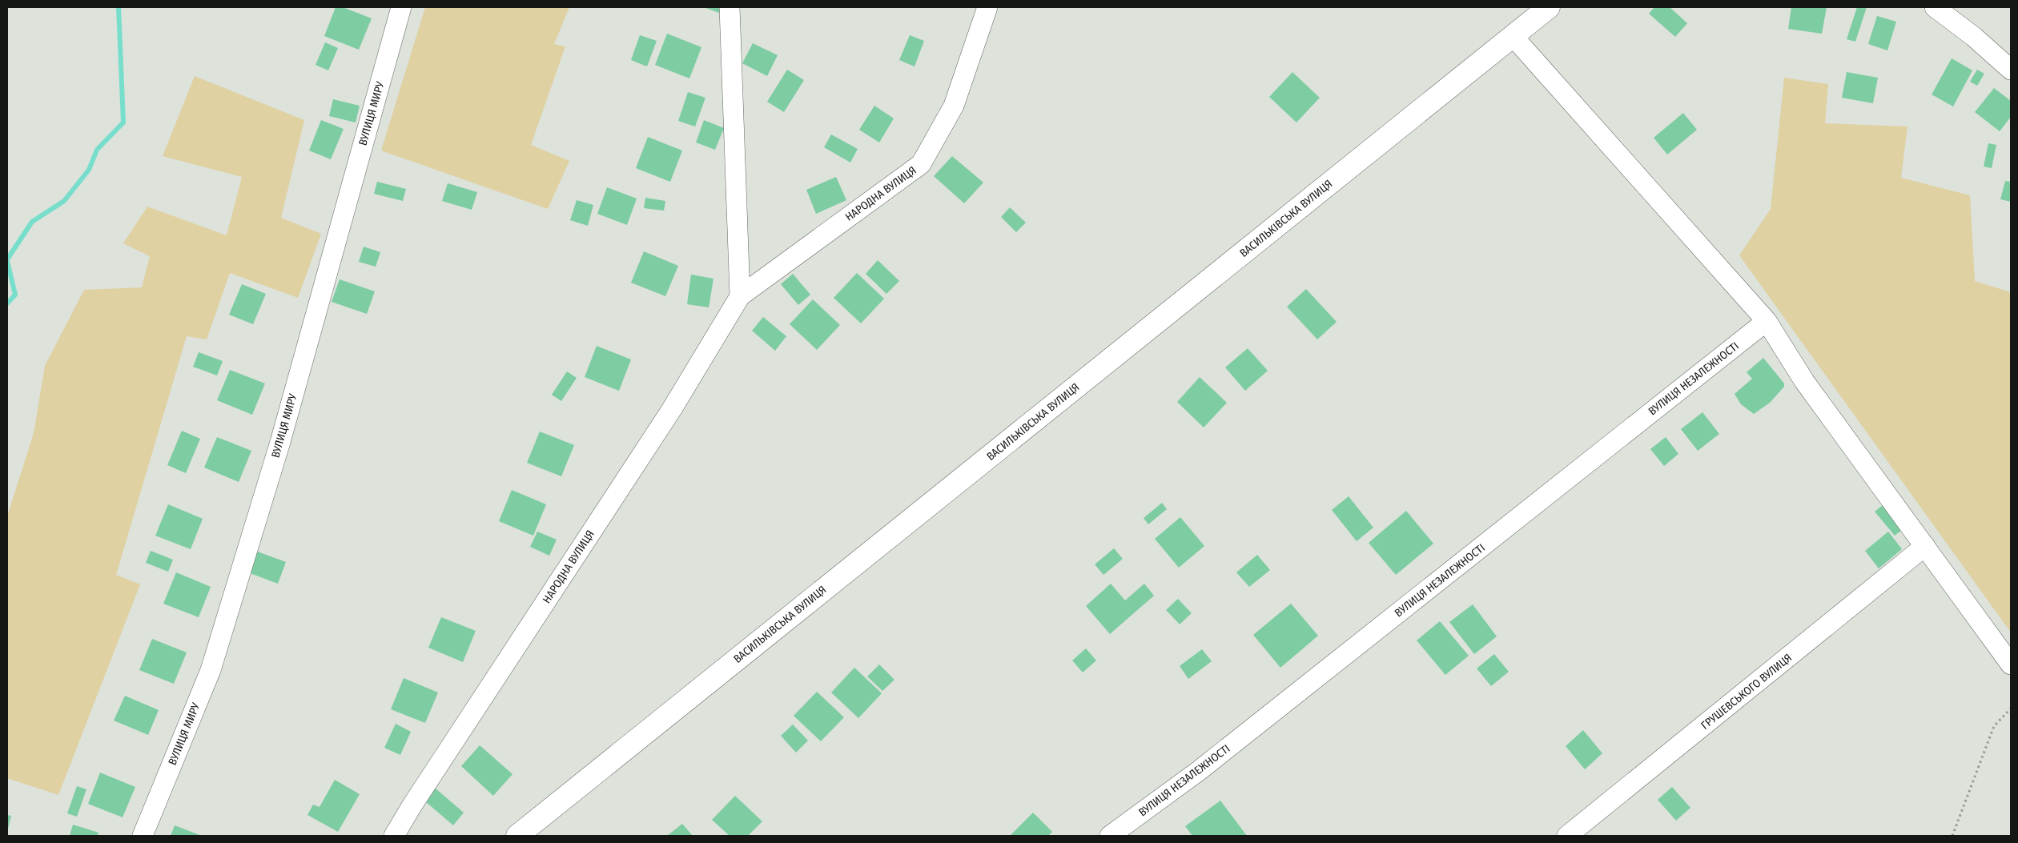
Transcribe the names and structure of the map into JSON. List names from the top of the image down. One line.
{"streets":{"street":["ВУЛИЦЯ МИРУ","НАРОДНА ВУЛИЦЯ","ВАСИЛЬКІВСЬКА ВУЛИЦЯ","ВУЛИЦЯ НЕЗАЛЕЖНОСТІ","ГРУШЕВСЬКОГО ВУЛИЦЯ"]}}
